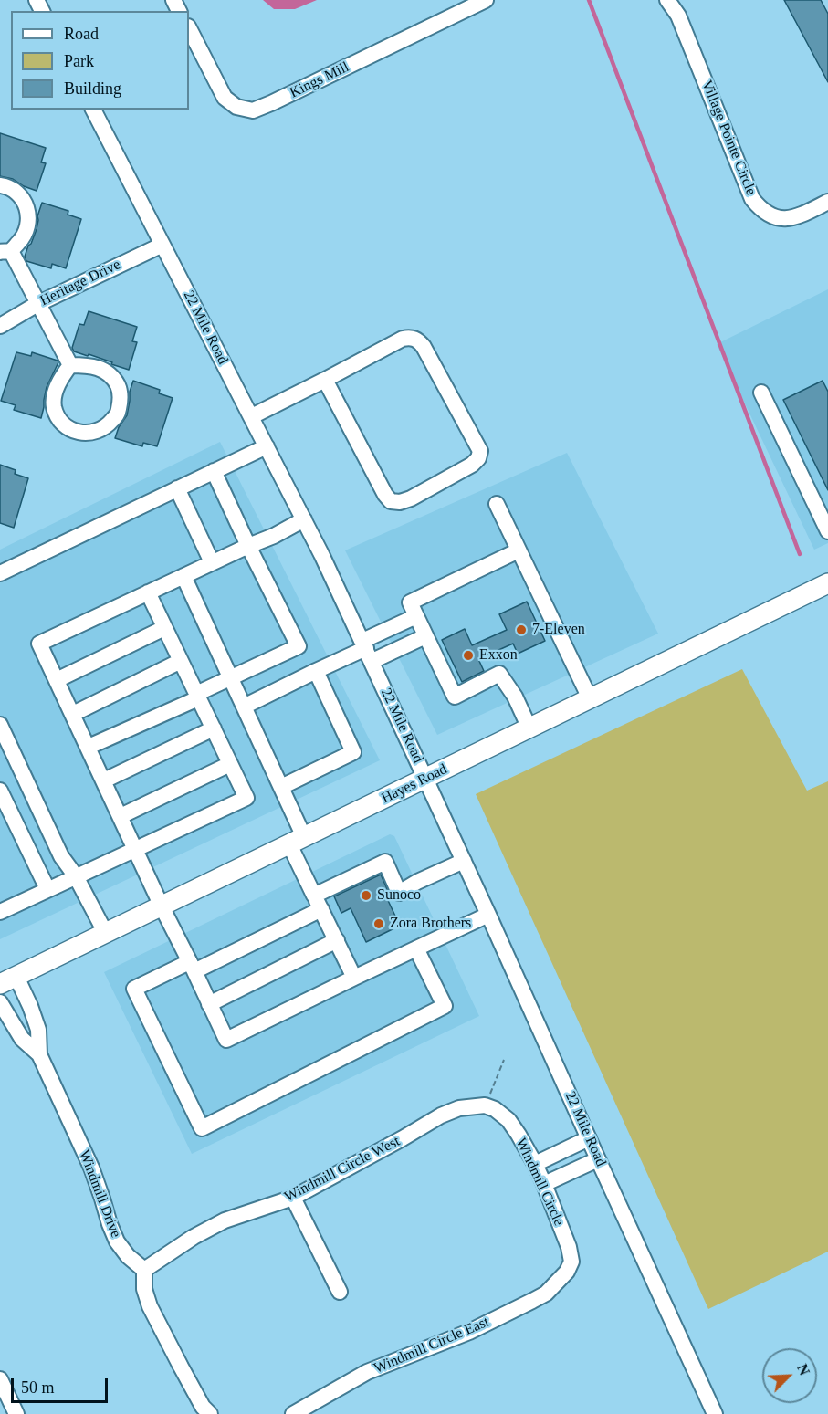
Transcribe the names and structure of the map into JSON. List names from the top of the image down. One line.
{"streets":{"main road":["Hayes Road"],"street":["Kings Mill","Village Pointe Circle","Heritage Drive","22 Mile Road","Windmill Circle West","Windmill Circle","Windmill Drive","Windmill Circle East"]},"crossings":[["Heritage Drive","22 Mile Road"],["22 Mile Road","Hayes Road"],["Hayes Road","Windmill Drive"],["Windmill Circle West","Windmill Circle"],["Windmill Circle West","Windmill Drive"],["Windmill Circle","Windmill Circle East"]],"places":["7-Eleven","Exxon","Sunoco","Zora Brothers"],"legend":["Road","Park","Building"],"scale_bar":"50 m","north":"top right"}
